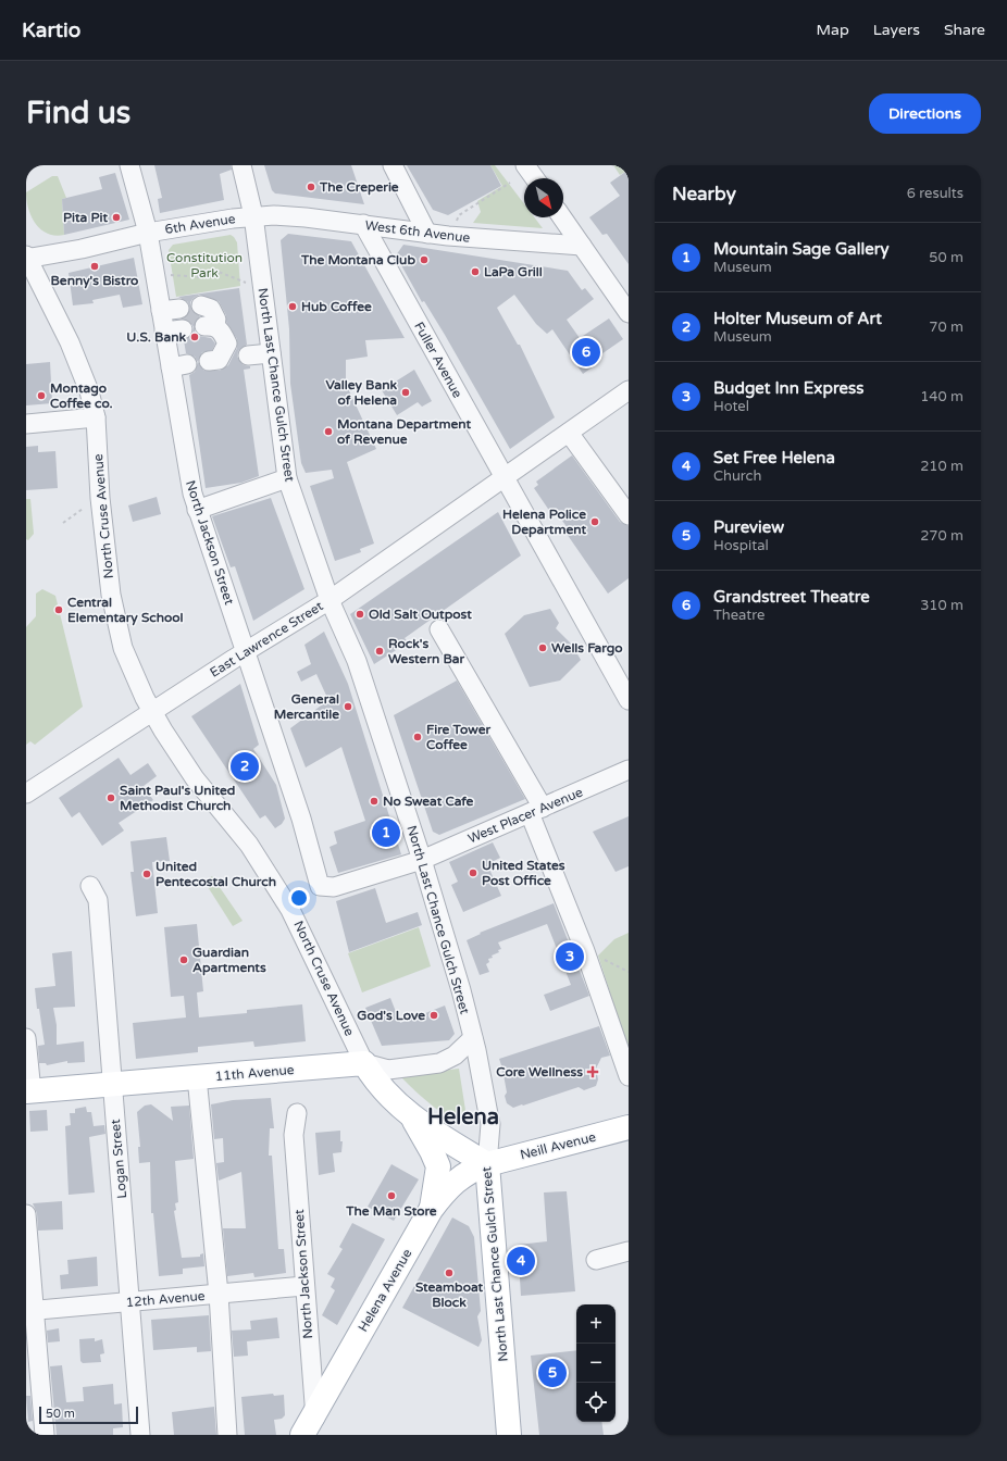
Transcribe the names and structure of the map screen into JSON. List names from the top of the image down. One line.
{"streets":{"main road":["North Last Chance Gulch Street","11th Avenue","Neill Avenue","Helena Avenue"],"street":["6th Avenue","West 6th Avenue","Fuller Avenue","North Cruse Avenue","North Jackson Street","East Lawrence Street","West Placer Avenue","Logan Street","12th Avenue"]},"crossings":[["6th Avenue","West 6th Avenue"],["6th Avenue","North Last Chance Gulch Street"],["6th Avenue","North Cruse Avenue"],["6th Avenue","North Jackson Street"],["West 6th Avenue","Fuller Avenue"],["West 6th Avenue","North Last Chance Gulch Street"],["Fuller Avenue","East Lawrence Street"],["North Last Chance Gulch Street","East Lawrence Street"],["North Last Chance Gulch Street","West Placer Avenue"],["North Last Chance Gulch Street","11th Avenue"],["North Last Chance Gulch Street","Neill Avenue"],["North Last Chance Gulch Street","Helena Avenue"],["North Cruse Avenue","East Lawrence Street"],["North Cruse Avenue","11th Avenue"],["North Jackson Street","East Lawrence Street"],["North Jackson Street","West Placer Avenue"],["North Jackson Street","Helena Avenue"],["North Jackson Street","12th Avenue"],["11th Avenue","Logan Street"],["Neill Avenue","Helena Avenue"],["Logan Street","12th Avenue"]],"districts":["Helena"],"parks":["Constitution Park"],"places":{"other":["The Creperie","Pita Pit","The Montana Club","Benny's Bistro","LaPa Grill","Hub Coffee","U.S. Bank","Valley Bank of Helena","Montago Coffee co.","Montana Department of Revenue","Helena Police Department","Central Elementary School","Old Salt Outpost","Wells Fargo","Rock's Western Bar","General Mercantile","Fire Tower Coffee","Saint Paul's United Methodist Church","No Sweat Cafe","United States Post Office","United Pentecostal Church","Guardian Apartments","God's Love","The Man Store","Steamboat Block"],"health":["Core Wellness"]},"scale_bar":"50 m","north":"bottom right","page":{"header":"Kartio","nav":["Map","Layers","Share"],"buttons":"Directions","title":"Find us","heading":["Nearby","6 results"],"list":[{"mark":"1","name":"Mountain Sage Gallery","note":"Museum","value":"50 m"},{"mark":"2","name":"Holter Museum of Art","note":"Museum","value":"70 m"},{"mark":"3","name":"Budget Inn Express","note":"Hotel","value":"140 m"},{"mark":"4","name":"Set Free Helena","note":"Church","value":"210 m"},{"mark":"5","name":"Pureview","note":"Hospital","value":"270 m"},{"mark":"6","name":"Grandstreet Theatre","note":"Theatre","value":"310 m"}],"pins":["6","2","1","3","4","5"],"map_buttons":["+","−"],"scale":"50 m"}}
